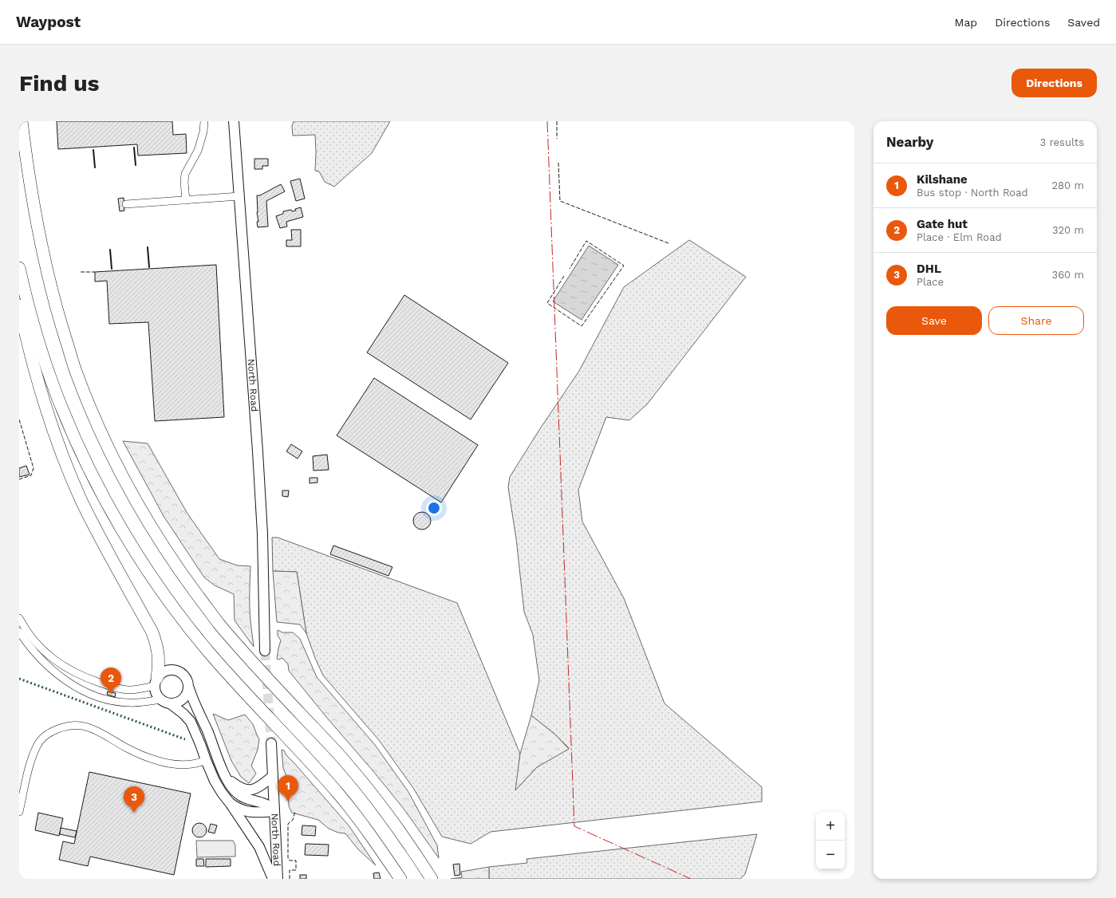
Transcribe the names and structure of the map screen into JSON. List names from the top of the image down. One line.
{"streets":{"main road":["North Road"]},"page":{"header":"Waypost","nav":["Map","Directions","Saved"],"buttons":["Directions",["Save","Share"]],"title":"Find us","heading":["Nearby","3 results"],"list":[{"mark":"1","name":"Kilshane","note":"Bus stop · North Road","value":"280 m"},{"mark":"2","name":"Gate hut","note":"Place · Elm Road","value":"320 m"},{"mark":"3","name":"DHL","note":"Place","value":"360 m"}],"pins":["2","1","3"],"map_buttons":["+","−"]}}
